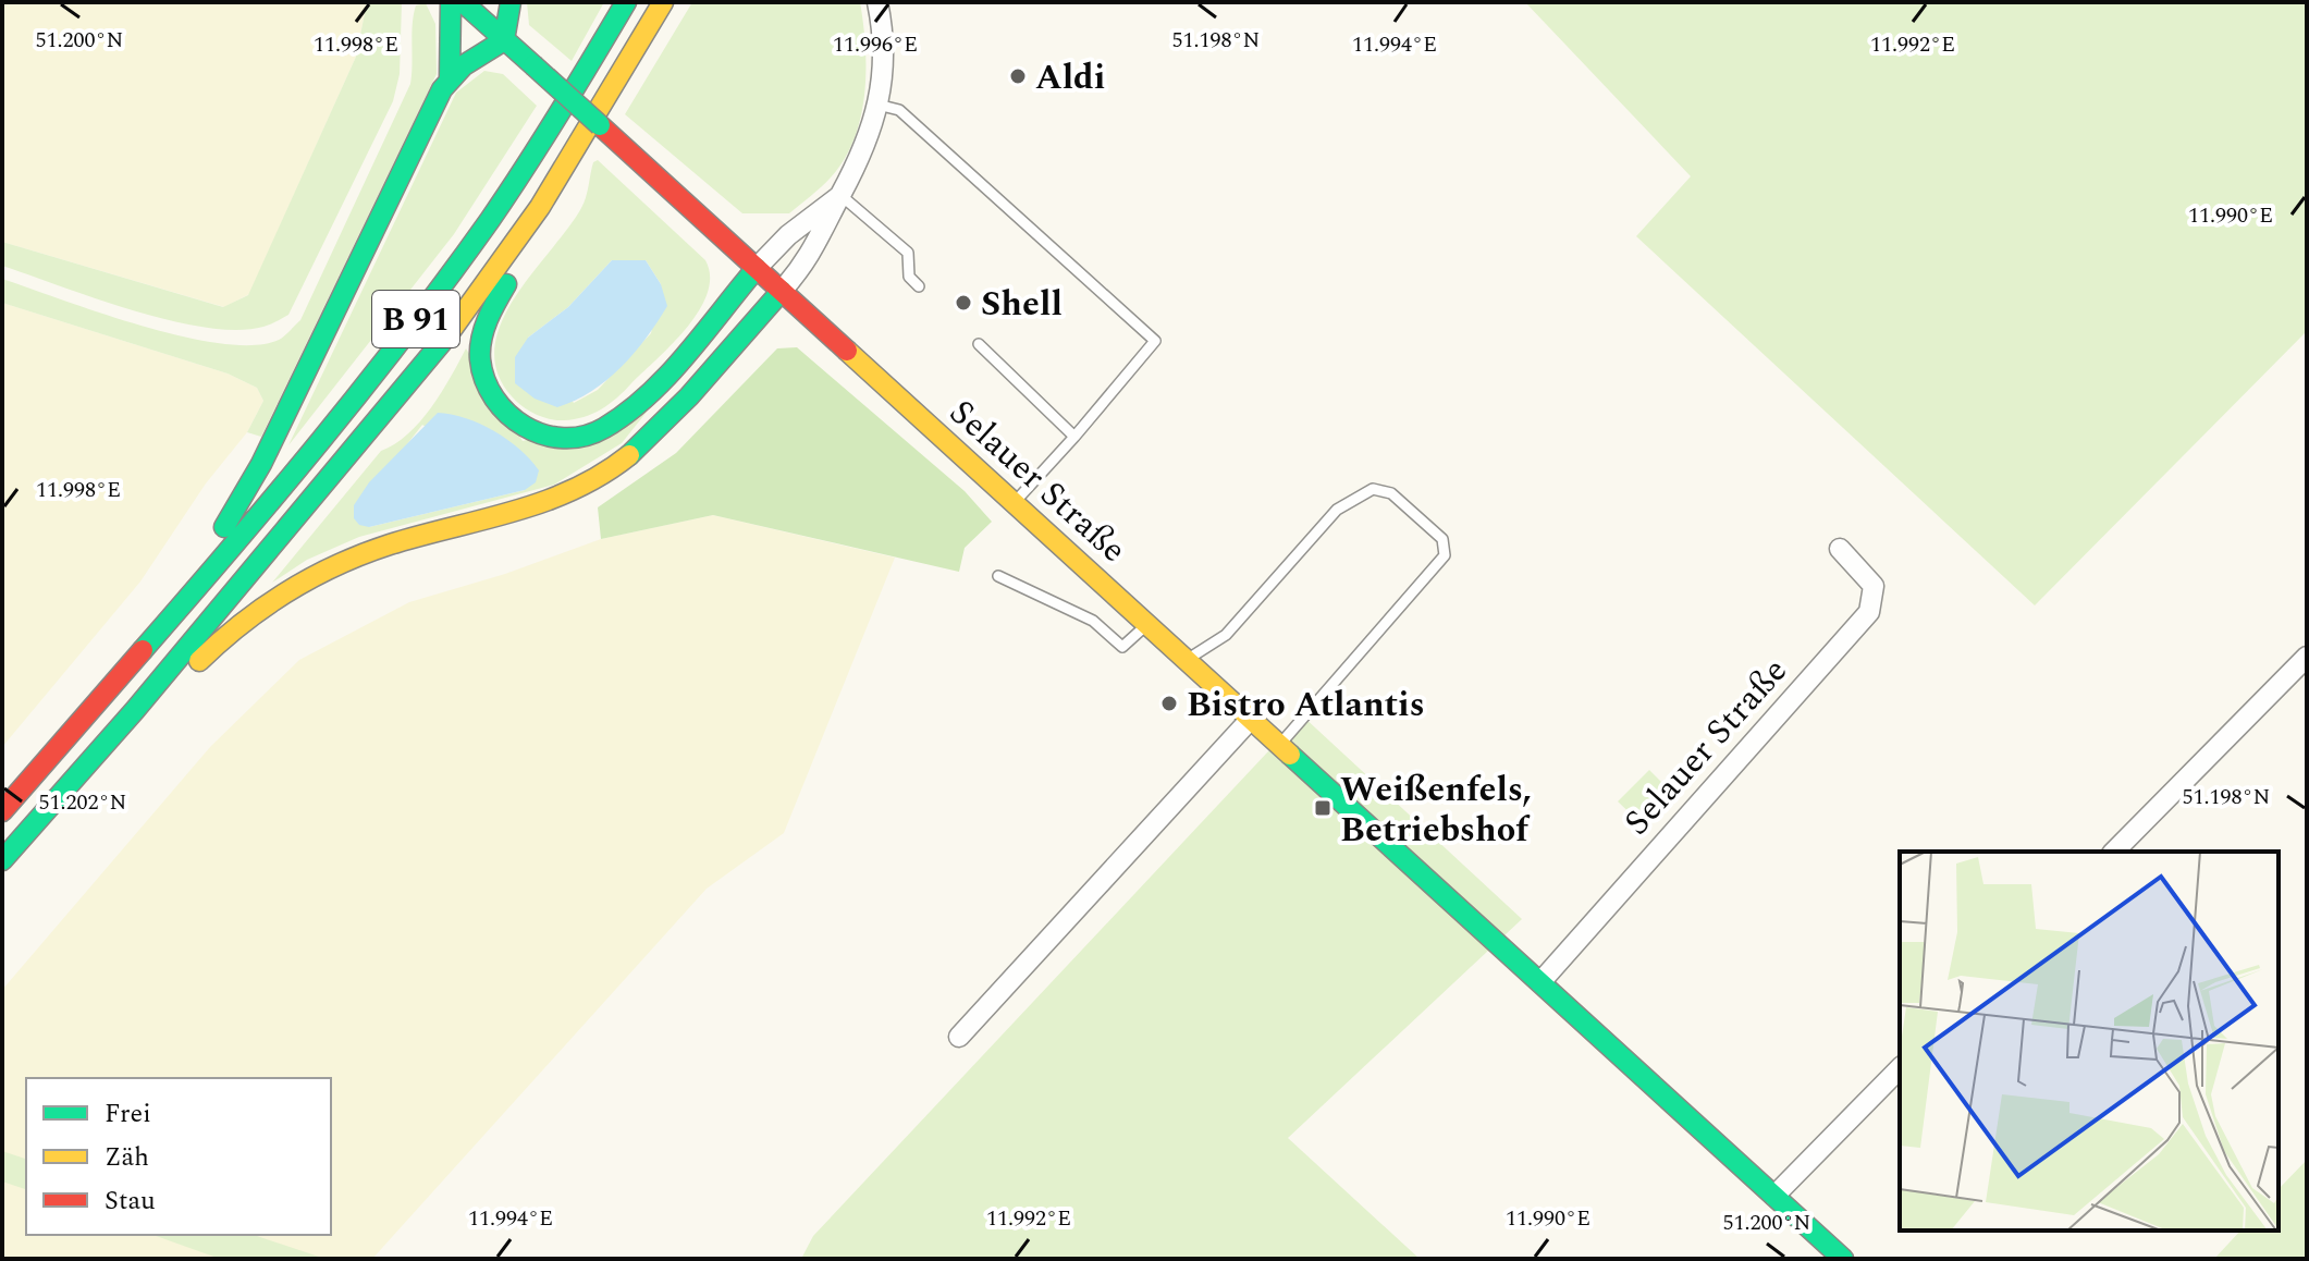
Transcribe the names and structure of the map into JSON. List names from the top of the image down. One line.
{"streets":{"main road":["B 91","Selauer Straße"]},"places":{"other":["Aldi","Shell","Bistro Atlantis"],"transit":["Weißenfels, Betriebshof"]},"legend":["Frei","Zäh","Stau"],"coordinates":["51.200°N","51.198°N","11.996°E","11.998°E","11.994°E","11.992°E","11.990°E","51.202°N"]}
